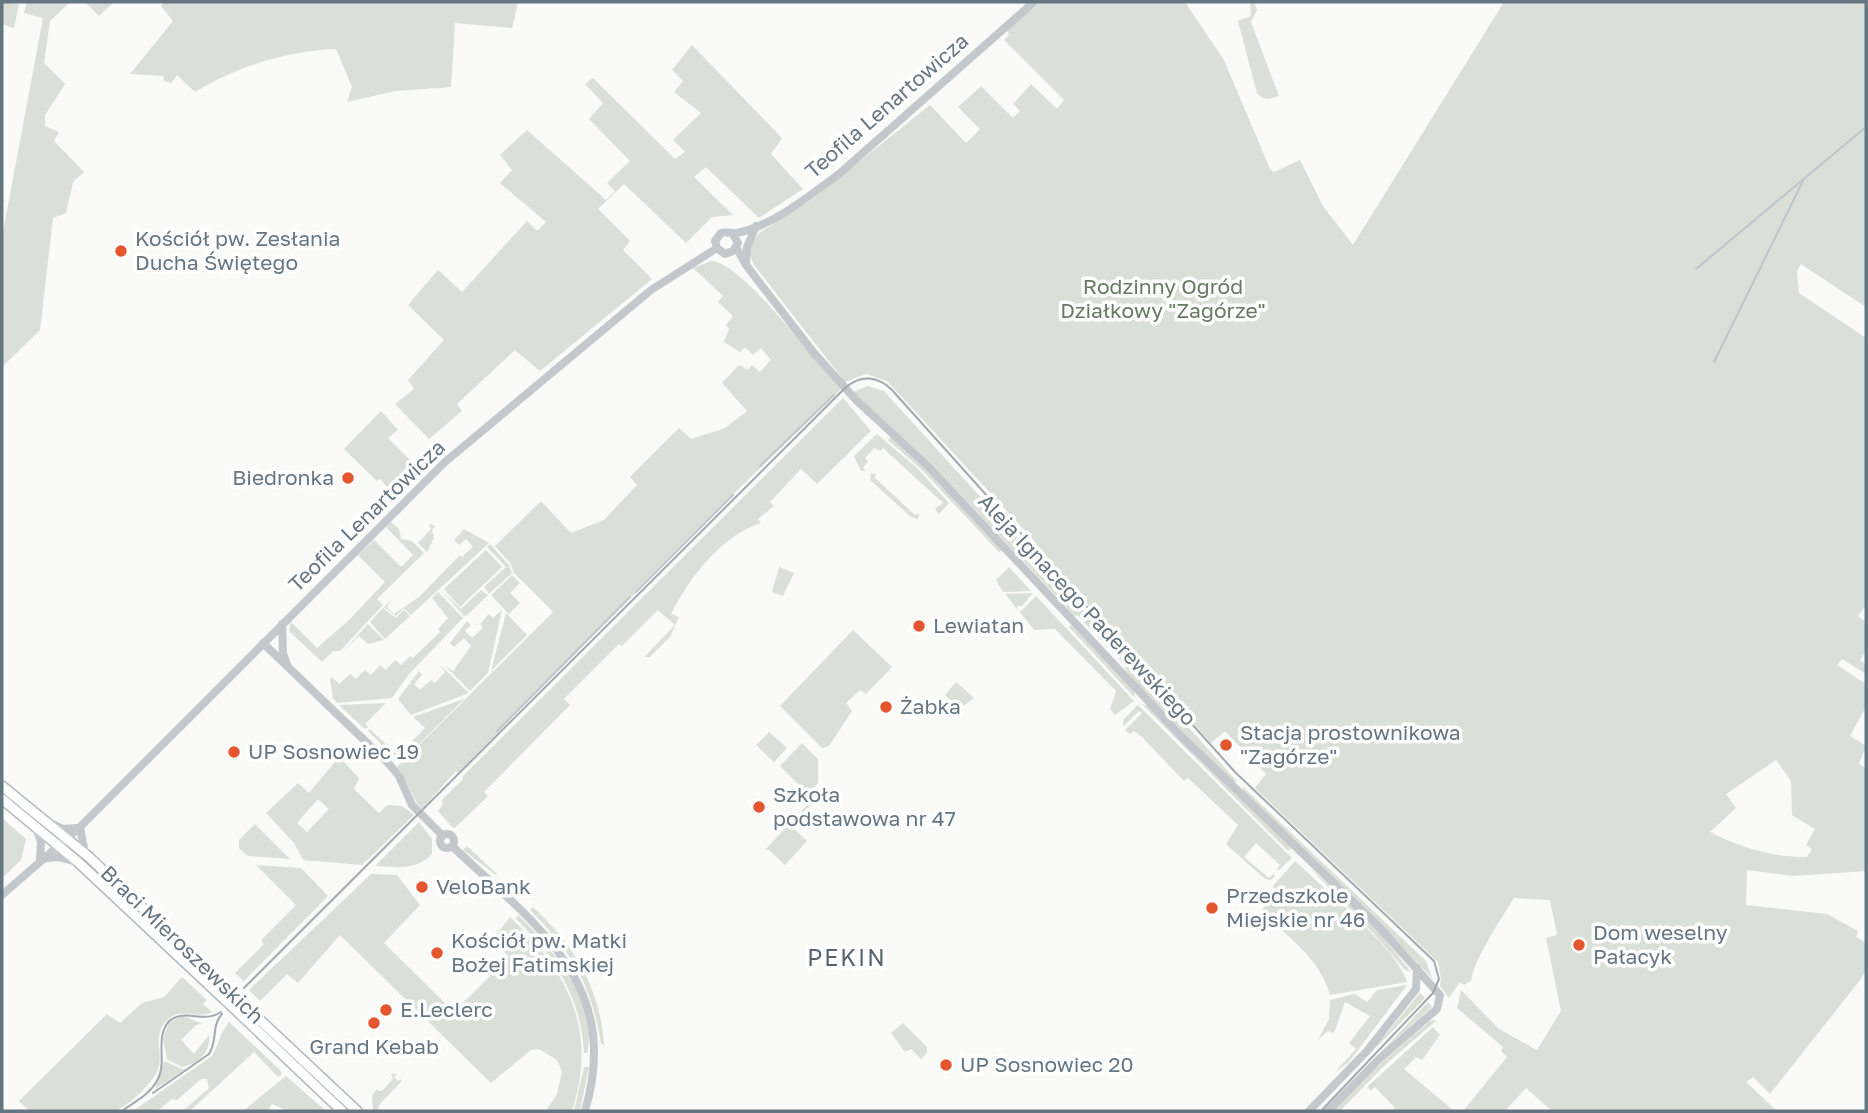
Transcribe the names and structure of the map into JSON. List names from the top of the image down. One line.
{"streets":{"main road":["Braci Mieroszewskich"],"street":["Teofila Lenartowicza","Aleja Ignacego Paderewskiego"]},"crossings":[["Teofila Lenartowicza","Aleja Ignacego Paderewskiego"],["Teofila Lenartowicza","Braci Mieroszewskich"]],"districts":["PEKIN"],"parks":["Rodzinny Ogród Działkowy \"Zagórze\""],"places":["Kościół pw. Zesłania Ducha Świętego","Biedronka","Lewiatan","Żabka","Stacja prostownikowa \"Zagórze\"","UP Sosnowiec 19","Szkoła podstawowa nr 47","VeloBank","Przedszkole Miejskie nr 46","Dom weselny Pałacyk","Kościół pw. Matki Bożej Fatimskiej","E.Leclerc","Grand Kebab","UP Sosnowiec 20"]}
